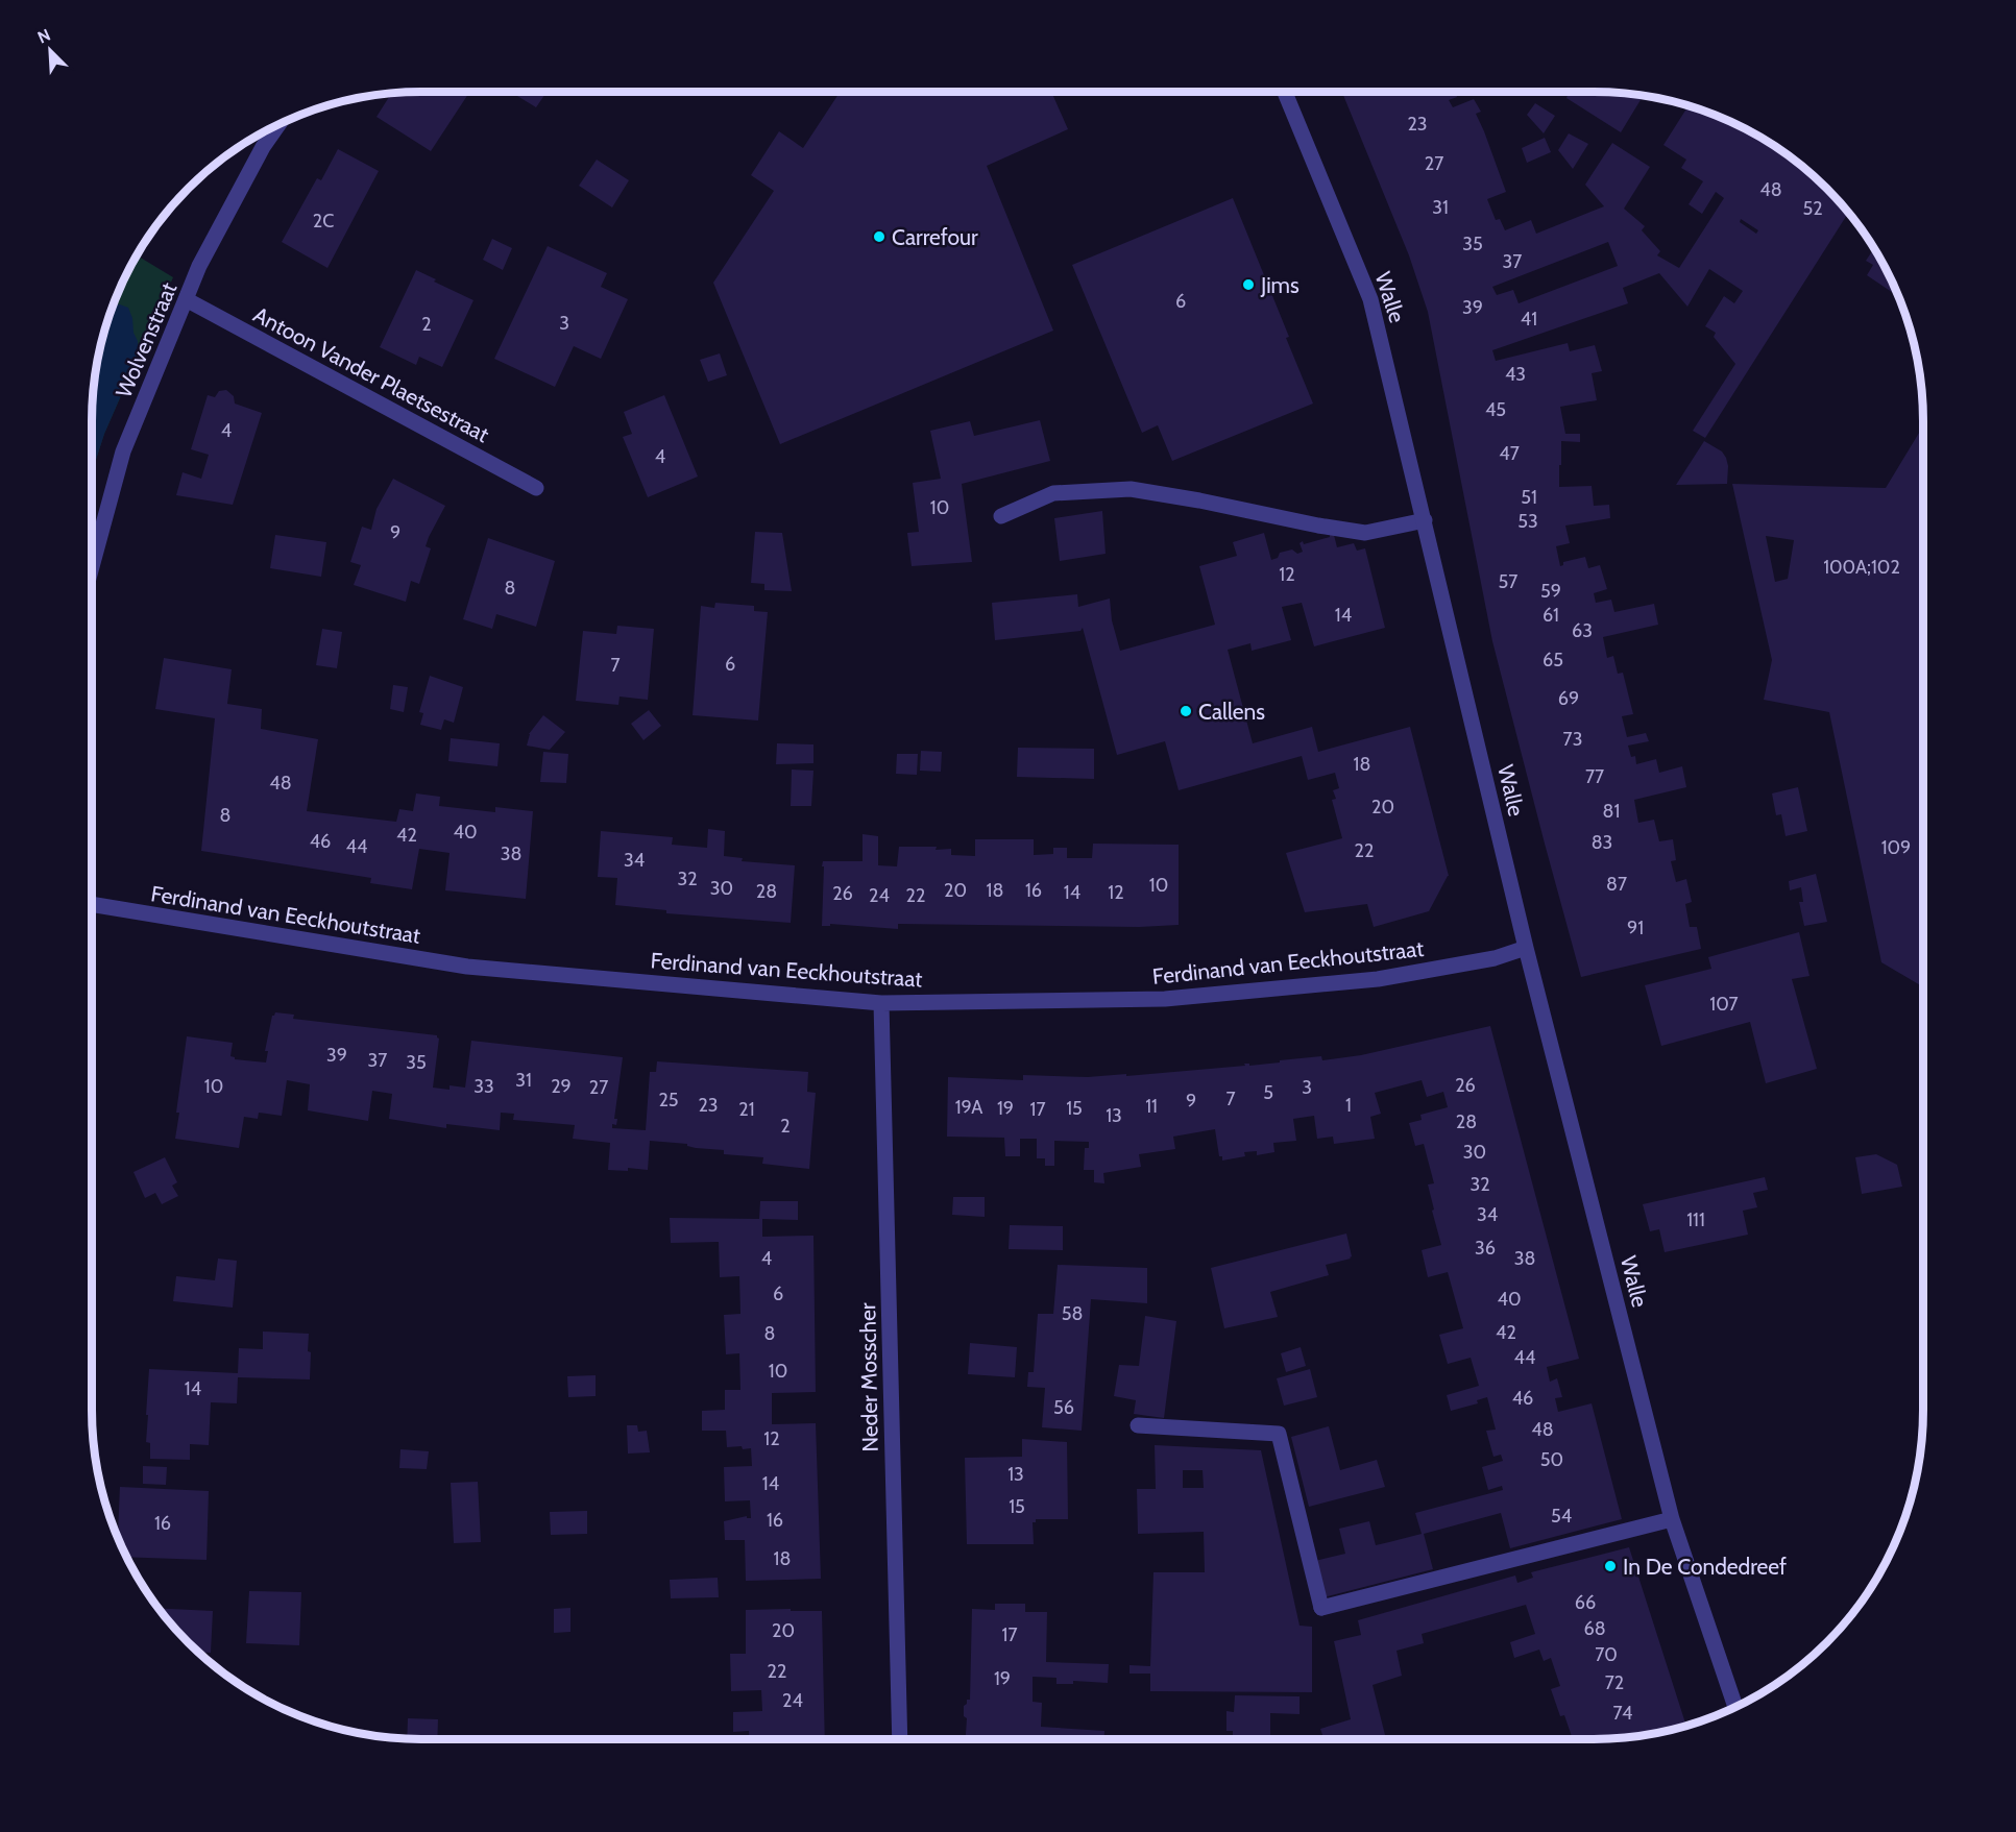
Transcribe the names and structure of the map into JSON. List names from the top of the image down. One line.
{"streets":{"street":["Walle","Wolvenstraat","Antoon Vander Plaetsestraat","Ferdinand van Eeckhoutstraat","Neder Mosscher"]},"crossings":[["Walle","Ferdinand van Eeckhoutstraat"],["Wolvenstraat","Antoon Vander Plaetsestraat"],["Ferdinand van Eeckhoutstraat","Neder Mosscher"]],"places":["Carrefour","Jims","Callens","In De Condedreef"],"house_numbers":["23","27","48","31","52","2C","35","37","6","39","41","3","2","43","45","4","47","4","51","10","53","9","100A;102","12","57","8","59","14","61","63","65","6","7","69","73","18","77","48","20","81","8","40","42","46","83","44","109","22","38","34","32","87","10","30","20","18","16","28","14","12","26","24","22","91","107","39","37","35","31","26","10","33","29","27","3","5","7","25","9","23","1","11","19A","19","15","21","17","13","28","2","30","32","34","111","36","4","38","6","40","58","42","8","44","10","14","46","56","48","12","50","13","14","15","54","16","16","18","66","68","20","17","70","22","19","72","24","74"],"north":"top left"}
